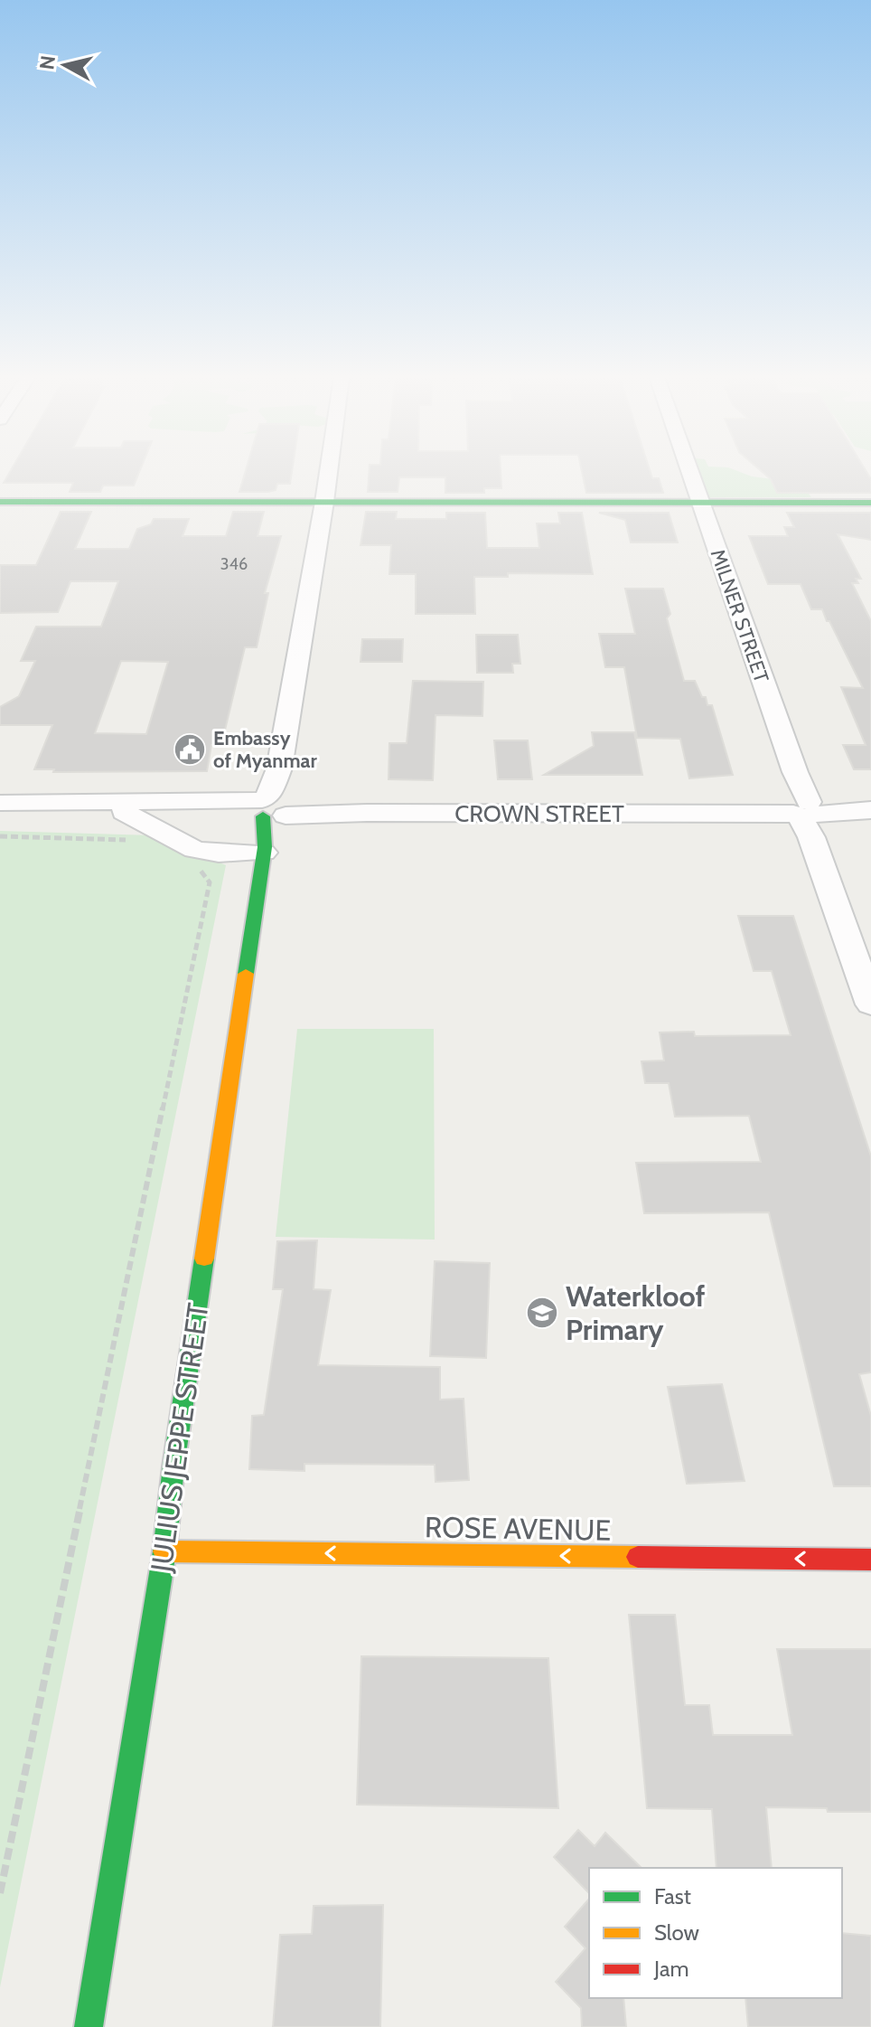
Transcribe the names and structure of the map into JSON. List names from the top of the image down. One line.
{"streets":{"street":["MILNER STREET","CROWN STREET","JULIUS JEPPE STREET","ROSE AVENUE"]},"crossings":[["MILNER STREET","CROWN STREET"],["CROWN STREET","JULIUS JEPPE STREET"],["JULIUS JEPPE STREET","ROSE AVENUE"]],"one_way":["ROSE AVENUE"],"places":{"public building":["Embassy of Myanmar"],"school or university":["Waterkloof Primary"]},"house_numbers":["346"],"legend":["Fast","Slow","Jam"],"north":"left"}
